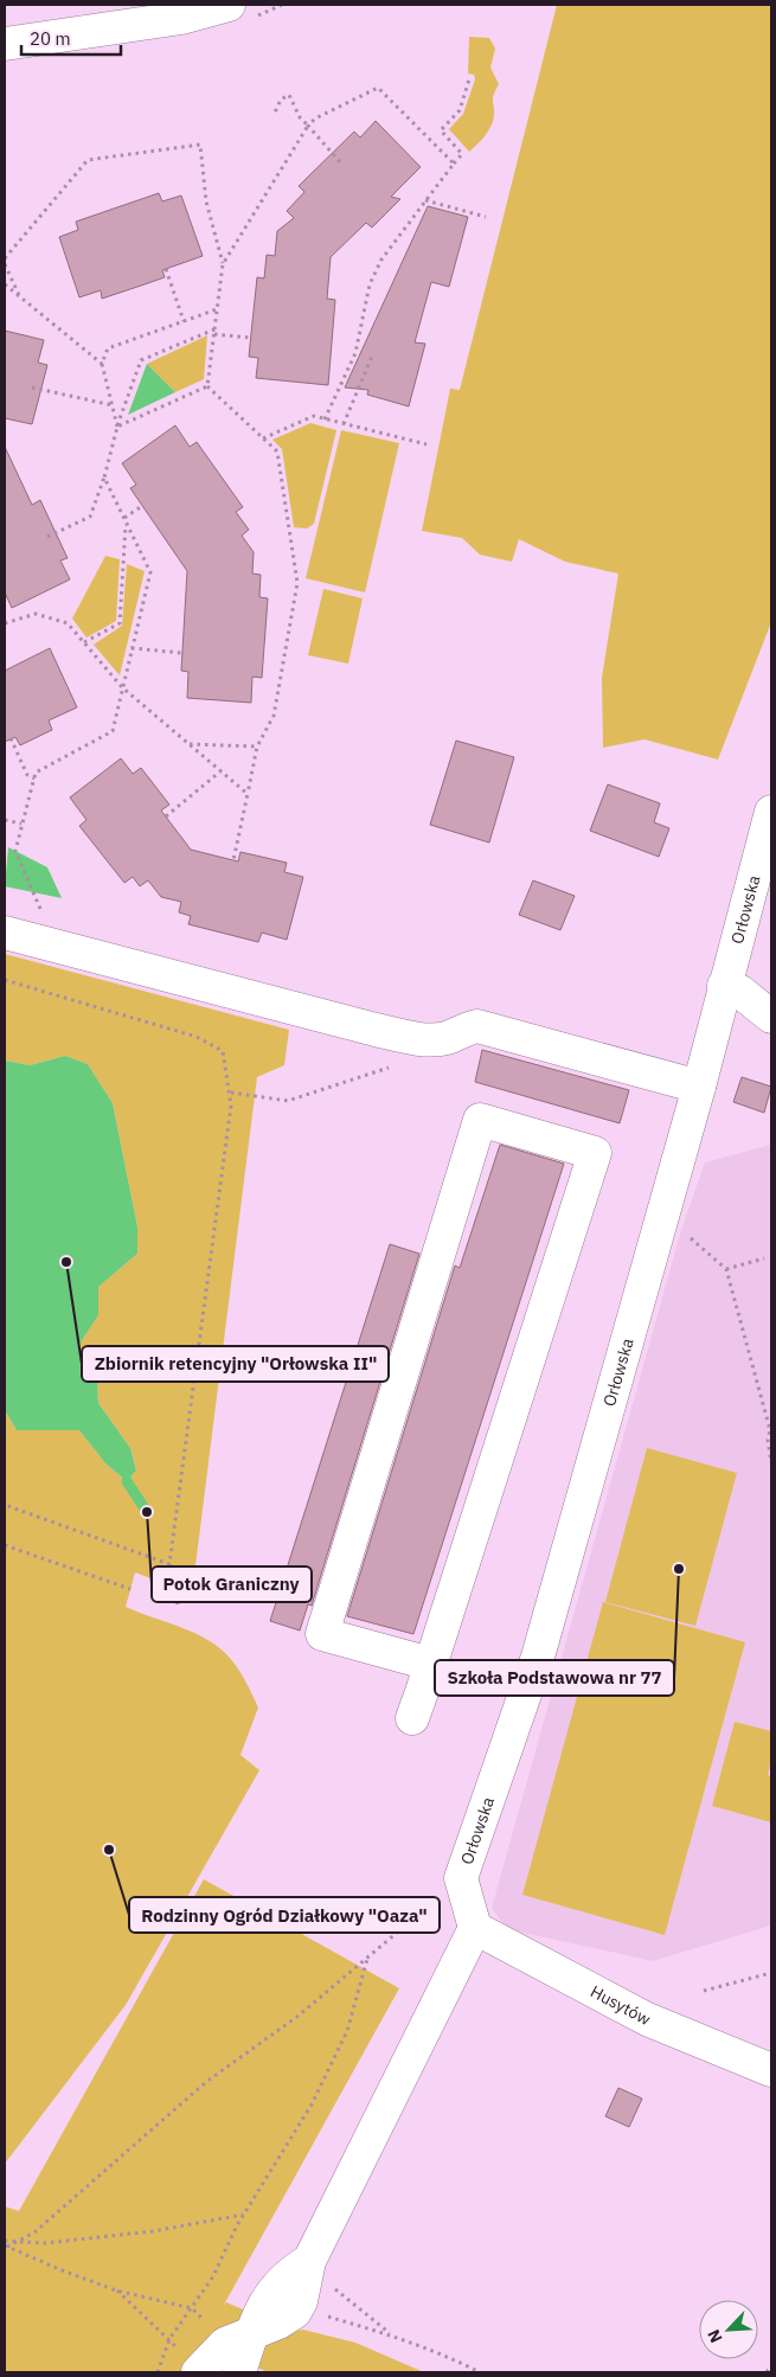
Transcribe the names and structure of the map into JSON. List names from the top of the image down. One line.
{"streets":{"street":["Orłowska","Husytów"]},"crossings":[["Orłowska","Husytów"]],"places":["Zbiornik retencyjny \"Orłowska II\"","Potok Graniczny","Szkoła Podstawowa nr 77","Rodzinny Ogród Działkowy \"Oaza\""],"scale_bar":"20 m","north":"bottom left"}
